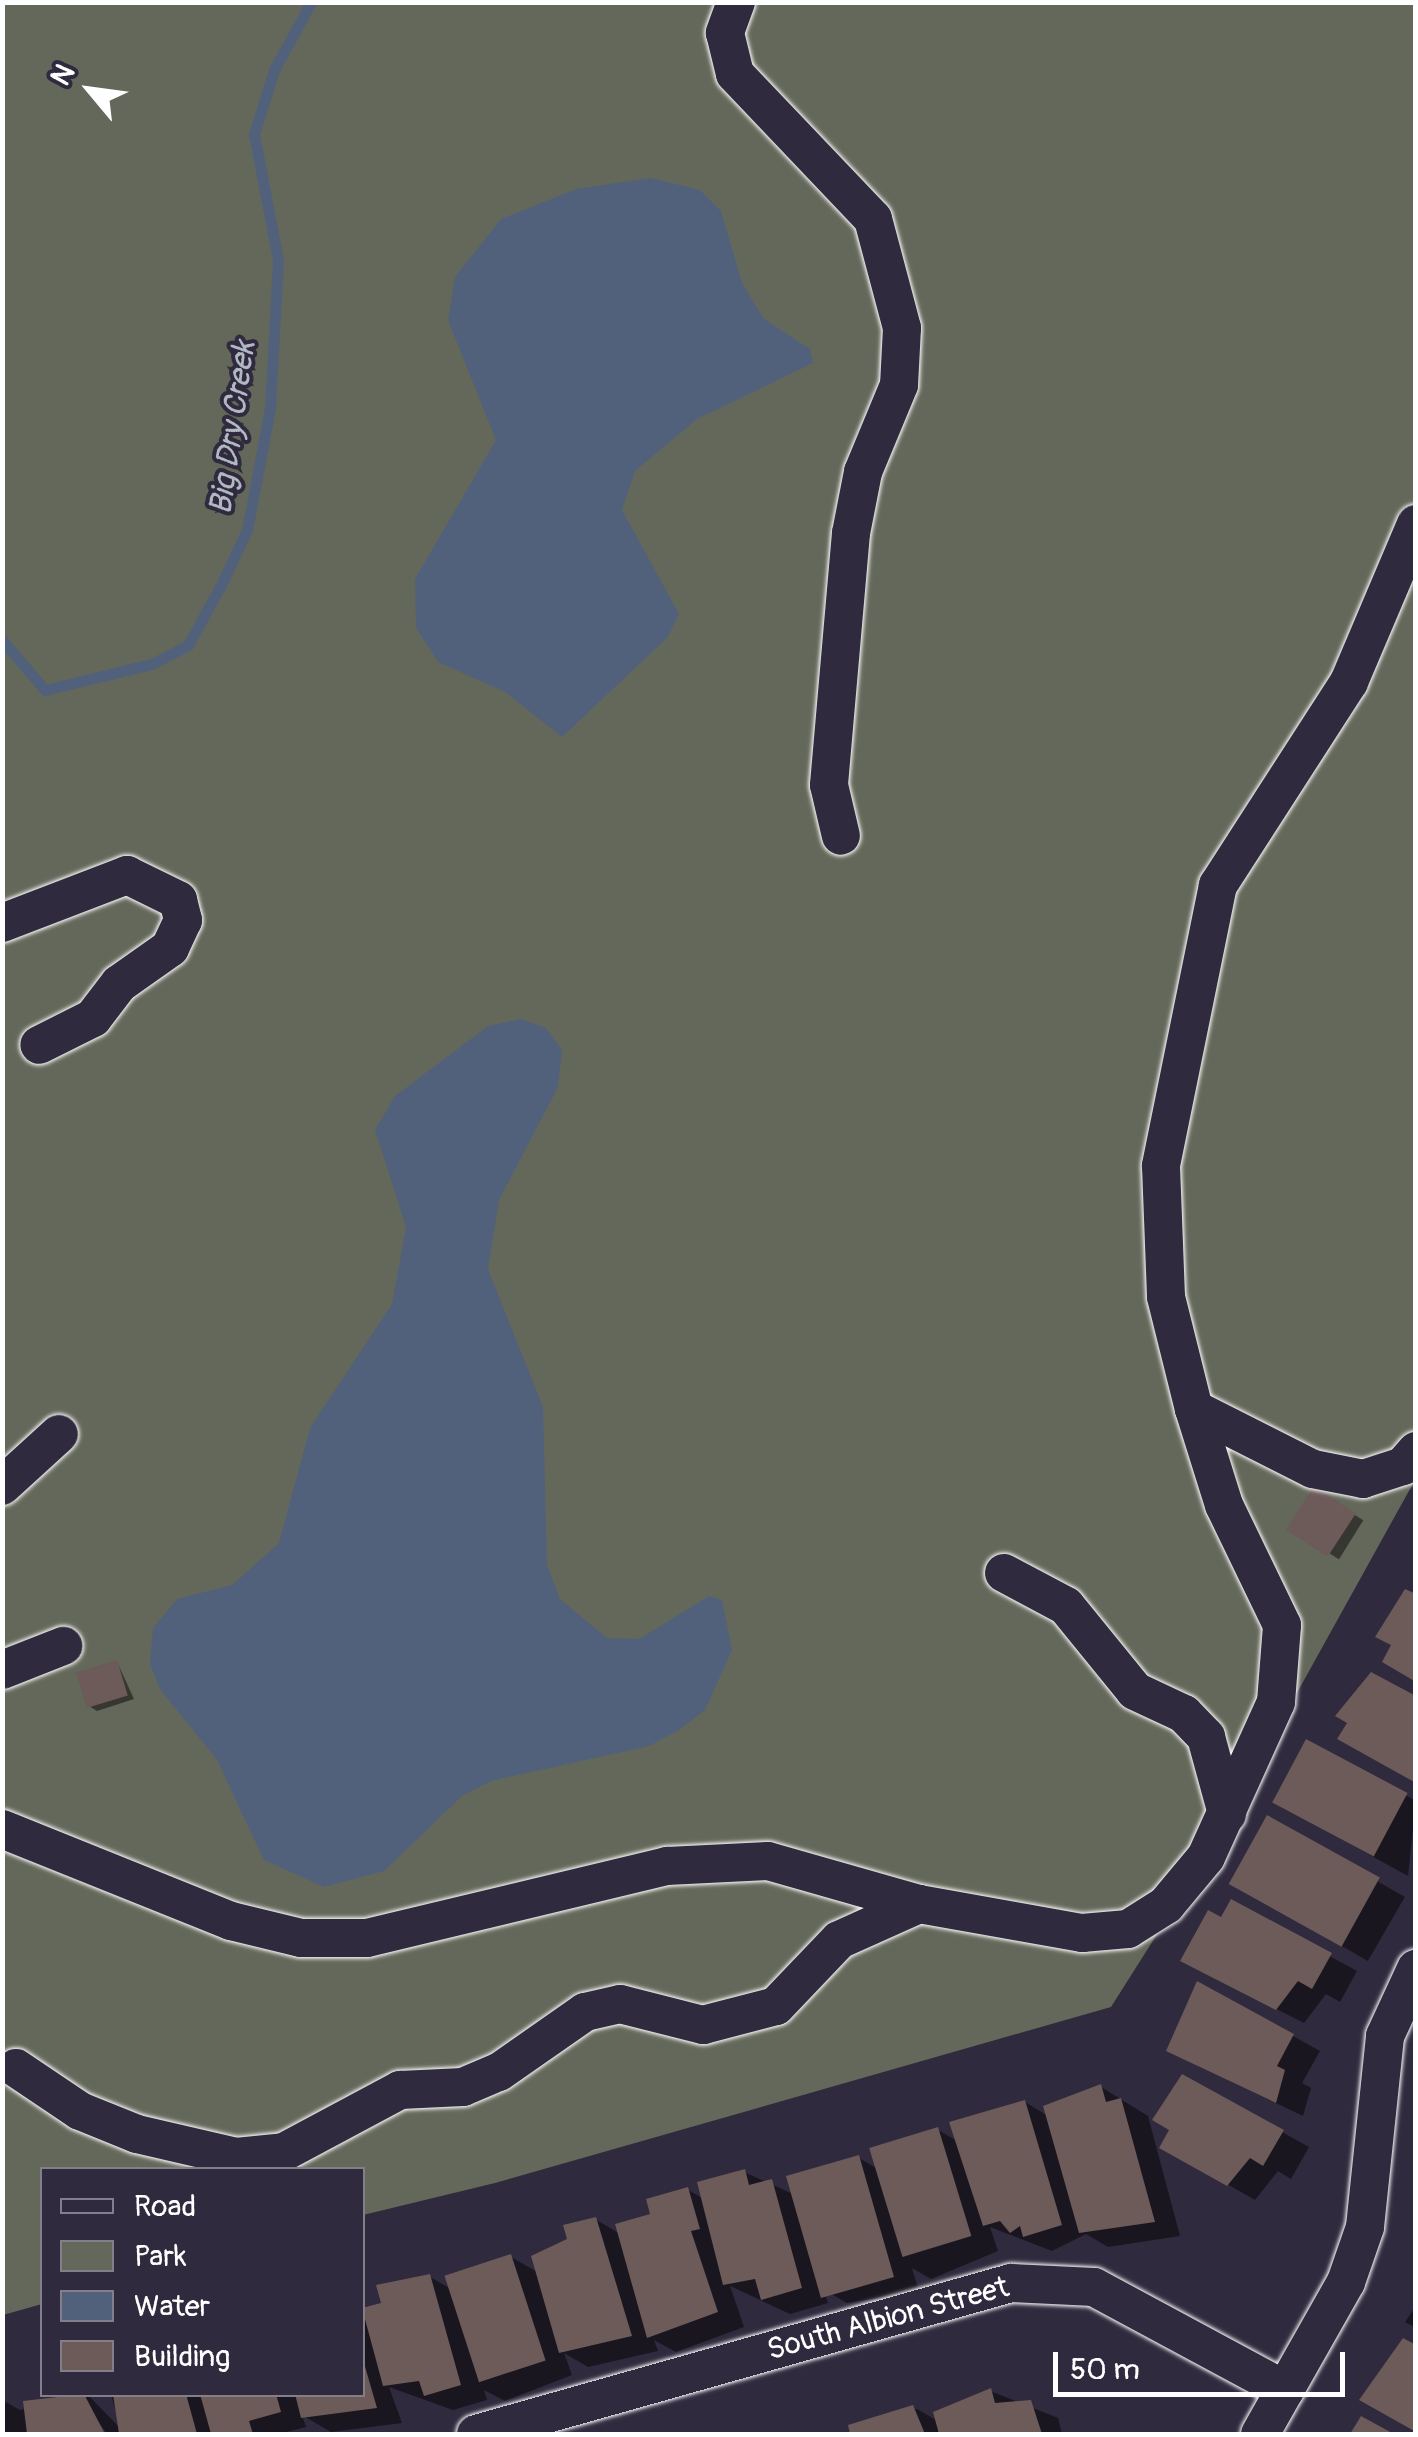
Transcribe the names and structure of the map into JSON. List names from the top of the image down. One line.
{"streets":{"street":["South Albion Street"]},"water":["Big Dry Creek"],"legend":["Road","Park","Water","Building"],"scale_bar":"50 m","north":"top left"}
